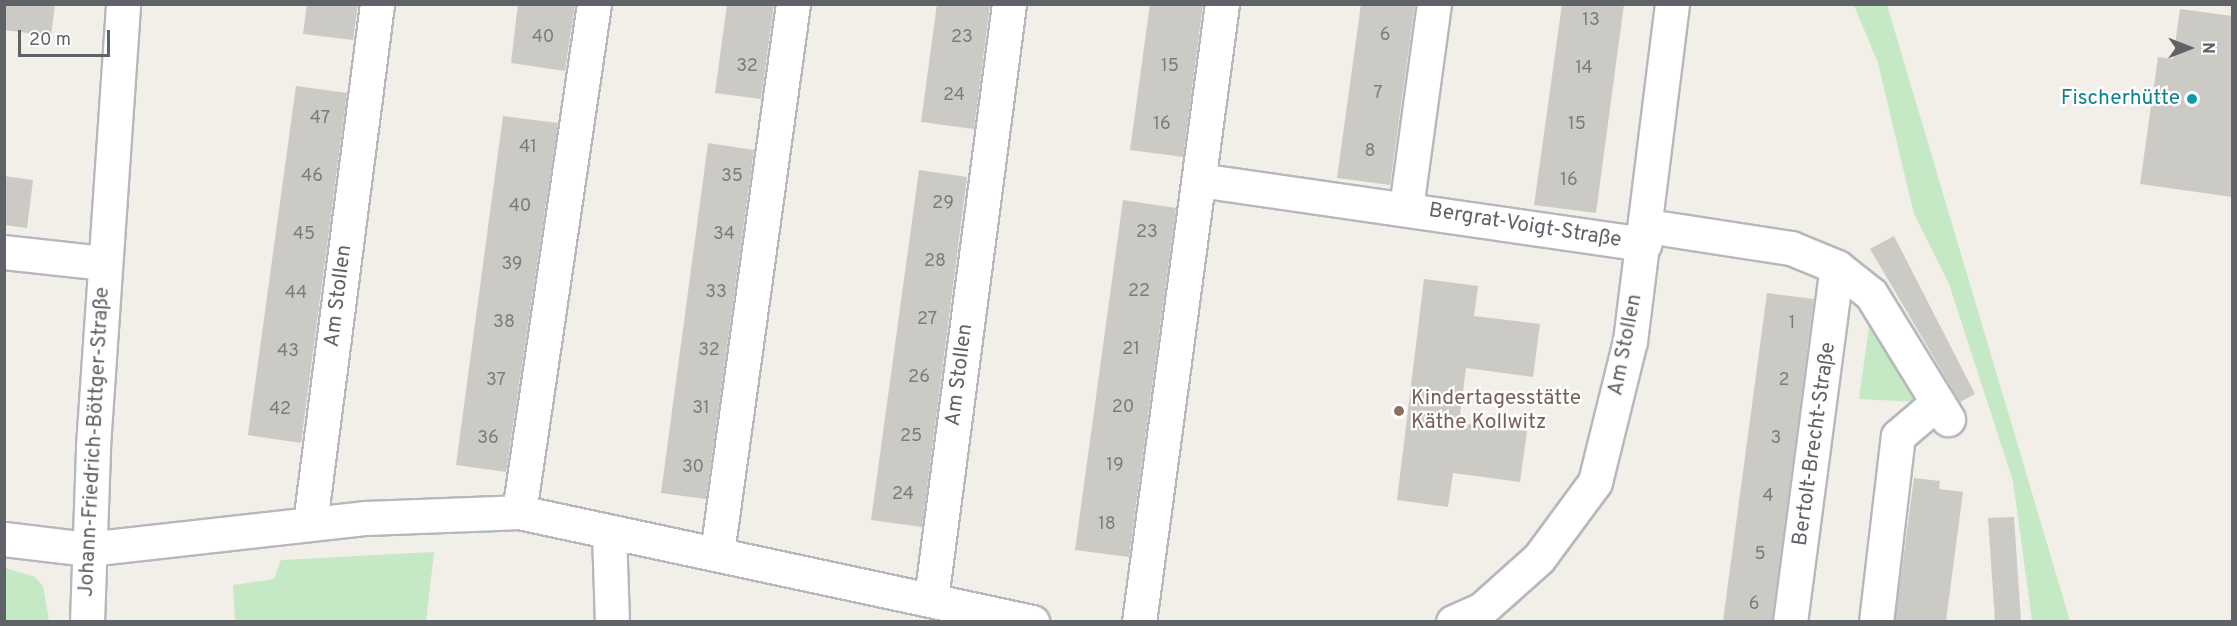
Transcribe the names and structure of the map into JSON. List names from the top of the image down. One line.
{"streets":{"street":["Bergrat-Voigt-Straße","Am Stollen","Johann-Friedrich-Böttger-Straße","Bertolt-Brecht-Straße"]},"crossings":[["Bergrat-Voigt-Straße","Am Stollen"]],"places":["Fischerhütte","Kindertagesstätte Käthe Kollwitz"],"house_numbers":["13","6","40","23","32","15","14","7","24","47","16","15","41","8","46","35","16","29","40","23","45","34","28","39","22","33","44","27","38","1","21","32","43","26","37","2","20","31","42","25","36","3","19","30","24","4","18","5","6"],"scale_bar":"20 m","north":"right"}
